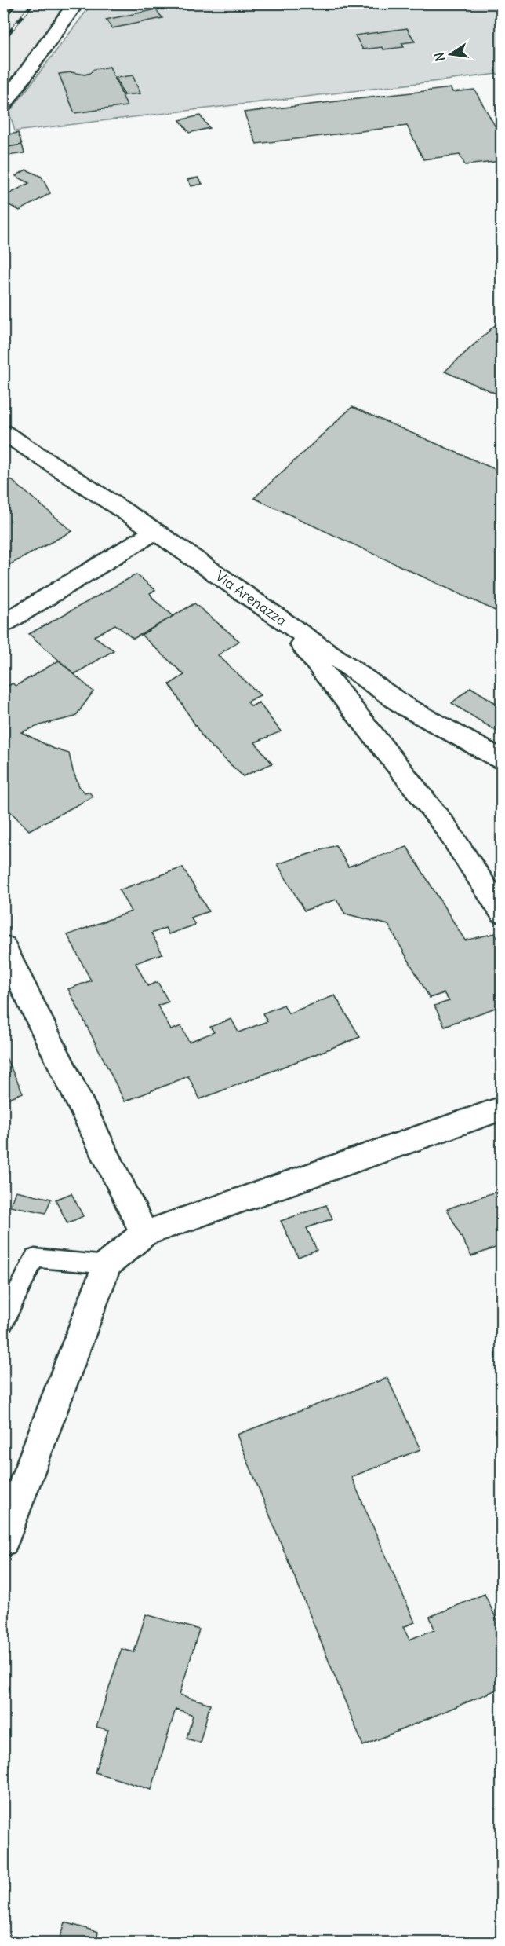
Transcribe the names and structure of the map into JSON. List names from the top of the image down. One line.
{"streets":{"street":["Via Arenazza"]},"north":"left"}
